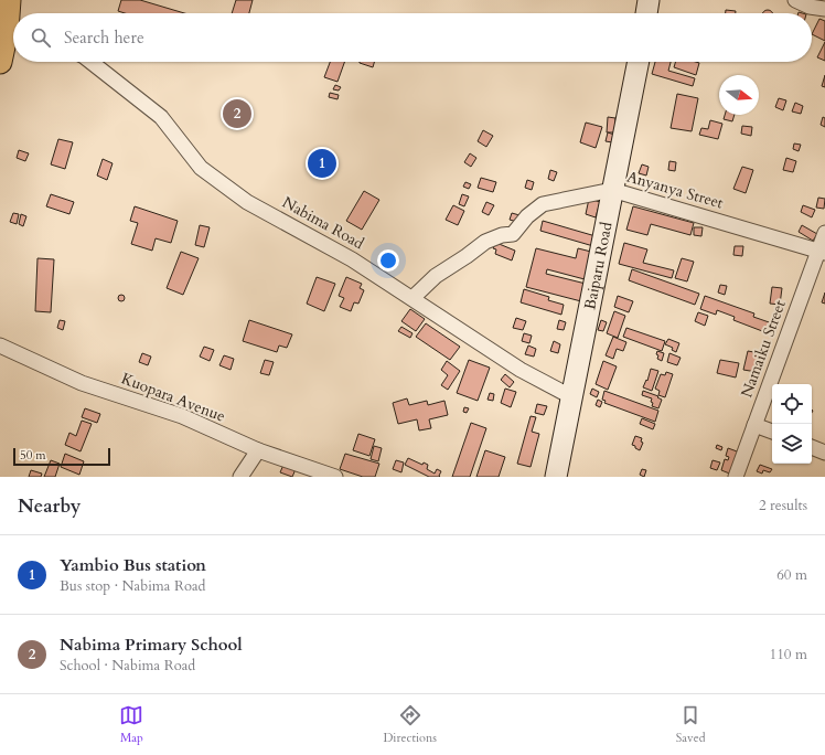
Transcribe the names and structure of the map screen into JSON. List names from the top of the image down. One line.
{"streets":{"street":["Anyanya Street","Nabima Road","Baiparu Road","Namaiku Street","Kuopara Avenue"]},"crossings":[["Anyanya Street","Nabima Road"],["Anyanya Street","Baiparu Road"],["Anyanya Street","Namaiku Street"],["Nabima Road","Baiparu Road"]],"scale_bar":"50 m","north":"right","page":{"search":"Search here","pins":["2","1"],"scale":"50 m","heading":["Nearby","2 results"],"list":[{"mark":"1","name":"Yambio Bus station","note":"Bus stop · Nabima Road","value":"60 m"},{"mark":"2","name":"Nabima Primary School","note":"School · Nabima Road","value":"110 m"}],"nav":["Map","Directions","Saved"]}}
